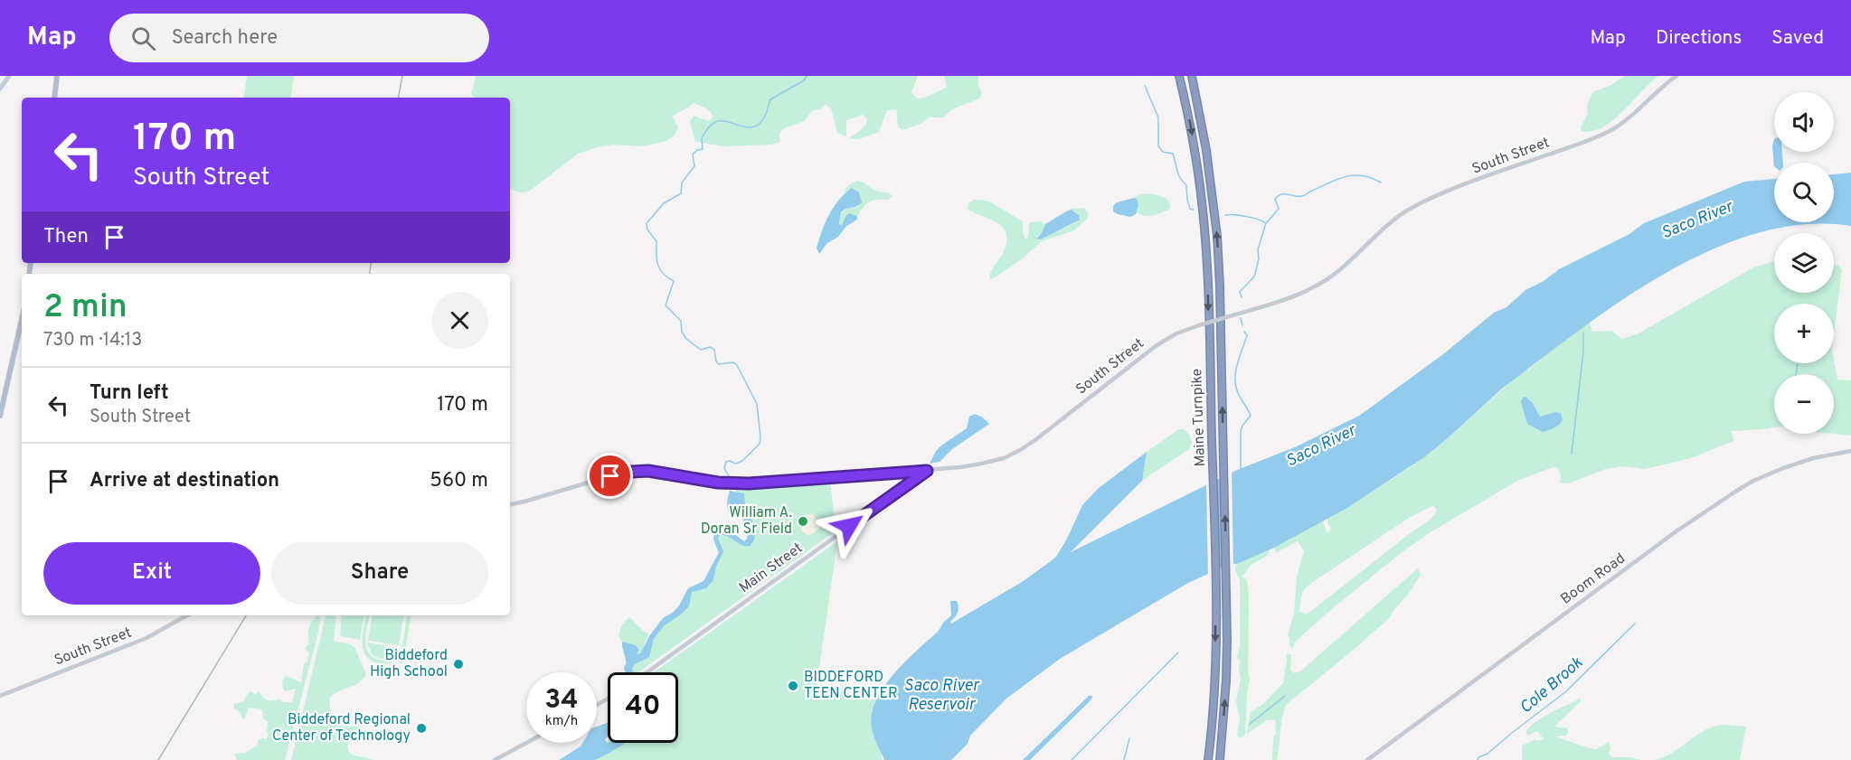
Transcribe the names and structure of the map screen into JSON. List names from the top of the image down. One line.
{"streets":{"highway":["Maine Turnpike"],"street":["South Street","Main Street","Boom Road"]},"crossings":[["South Street","Main Street"]],"water":["Saco River","Saco River Reservoir","Cole Brook"],"places":["William A. Doran Sr Field","Biddeford High School","BIDDEFORD TEEN CENTER","Biddeford Regional Center of Technology"],"page":{"header":"Map","search":"Search here","nav":["Map","Directions","Saved"],"map_buttons":["+","−"],"turn":["170 m","South Street"],"then":"Then","heading":["2 min","730 m · 14:13"],"list":[{"name":"Turn left","note":"South Street","value":"170 m"},{"name":"Arrive at destination","value":"560 m"}],"buttons":["Exit","Share"],"speed":"34 km/h","limit":"40"}}
